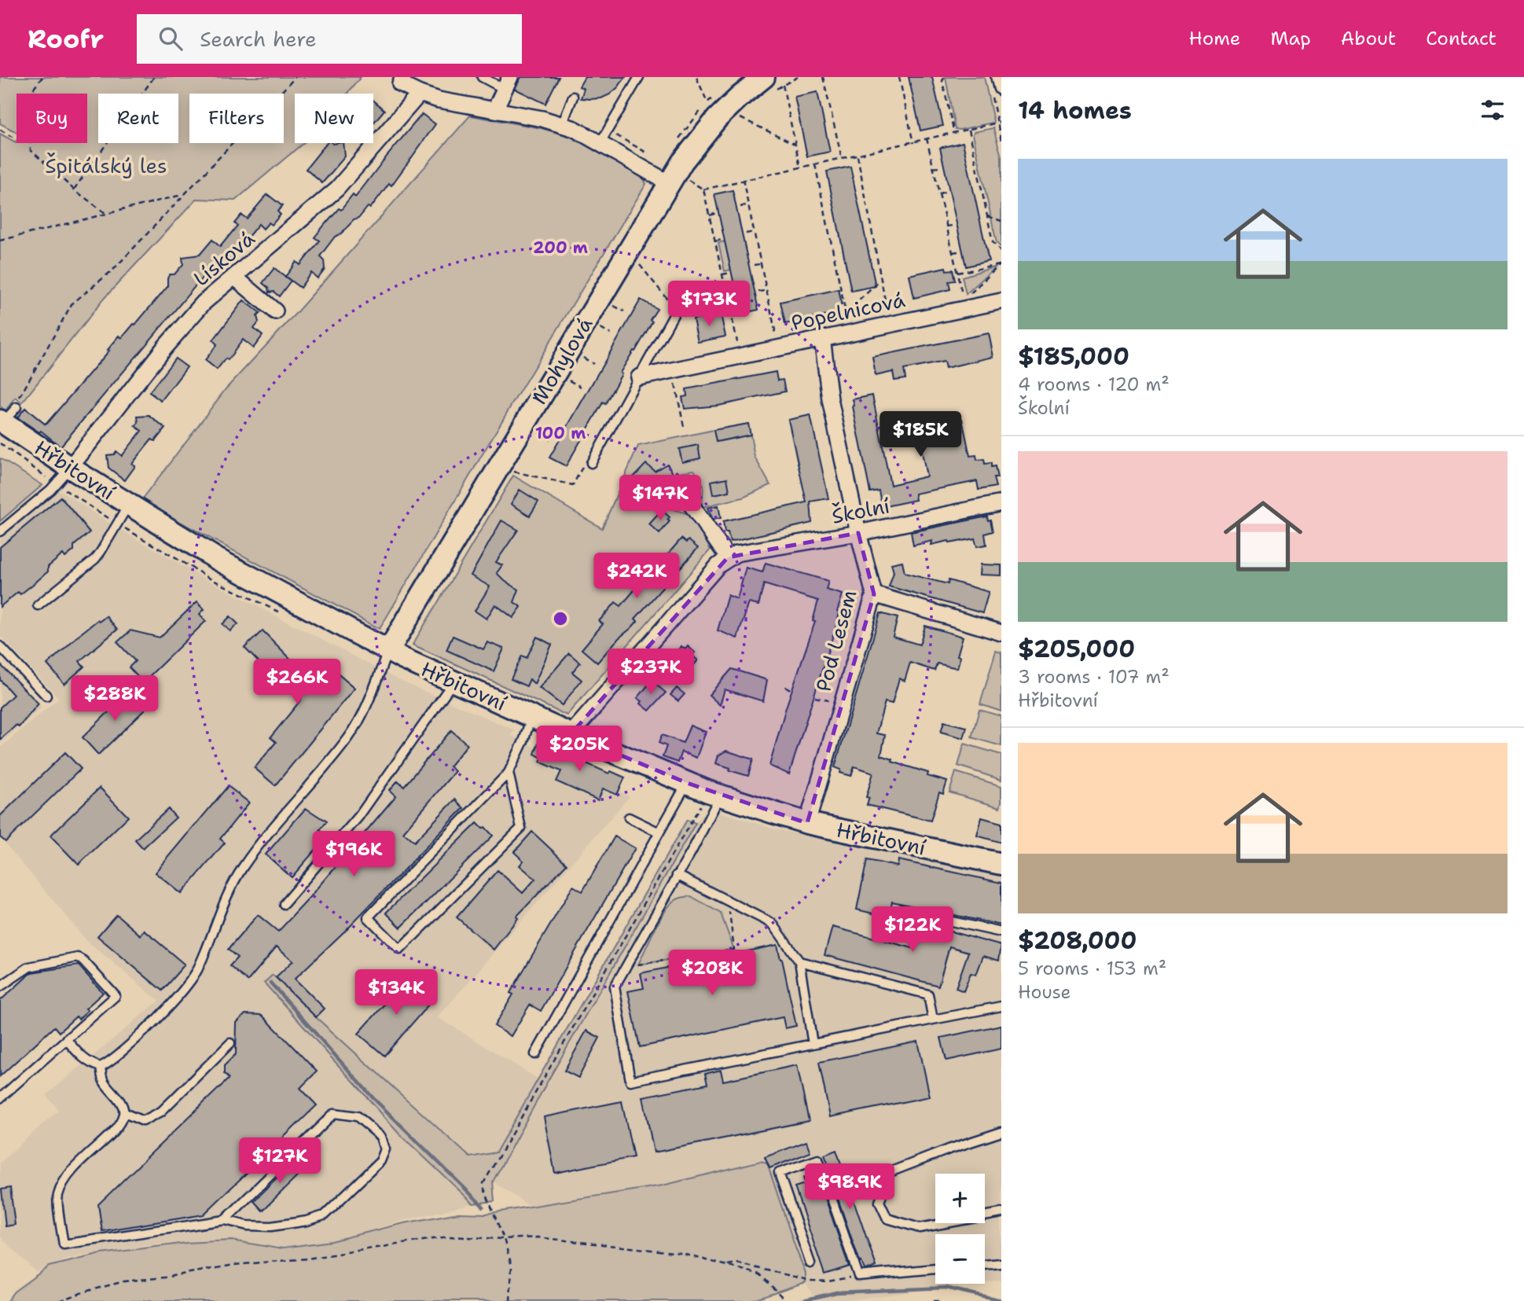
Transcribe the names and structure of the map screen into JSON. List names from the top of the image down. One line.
{"streets":{"street":["Lísková","Popelnicová","Mohylová","Hřbitovní","Školní","Pod Lesem"]},"crossings":[["Lísková","Hřbitovní"],["Popelnicová","Pod Lesem"],["Mohylová","Hřbitovní"],["Hřbitovní","Pod Lesem"],["Školní","Pod Lesem"]],"parks":["Špitálský les"],"page":{"header":"Roofr","search":"Search here","nav":["Home","Map","About","Contact"],"heading":"14 homes","chip":["Buy","Rent","Filters","New"],"list":[{"name":"$185,000","note":"4 rooms · 120 m² · Školní"},{"name":"$205,000","note":"3 rooms · 107 m² · Hřbitovní"},{"name":"$208,000","note":"5 rooms · 153 m² · House"}],"price":["$173K","$185K","$147K","$242K","$237K","$266K","$288K","$205K","$196K","$122K","$208K","$134K","$127K","$98.9K"],"map_buttons":["+","−"]},"rings":["200 m","100 m"]}
